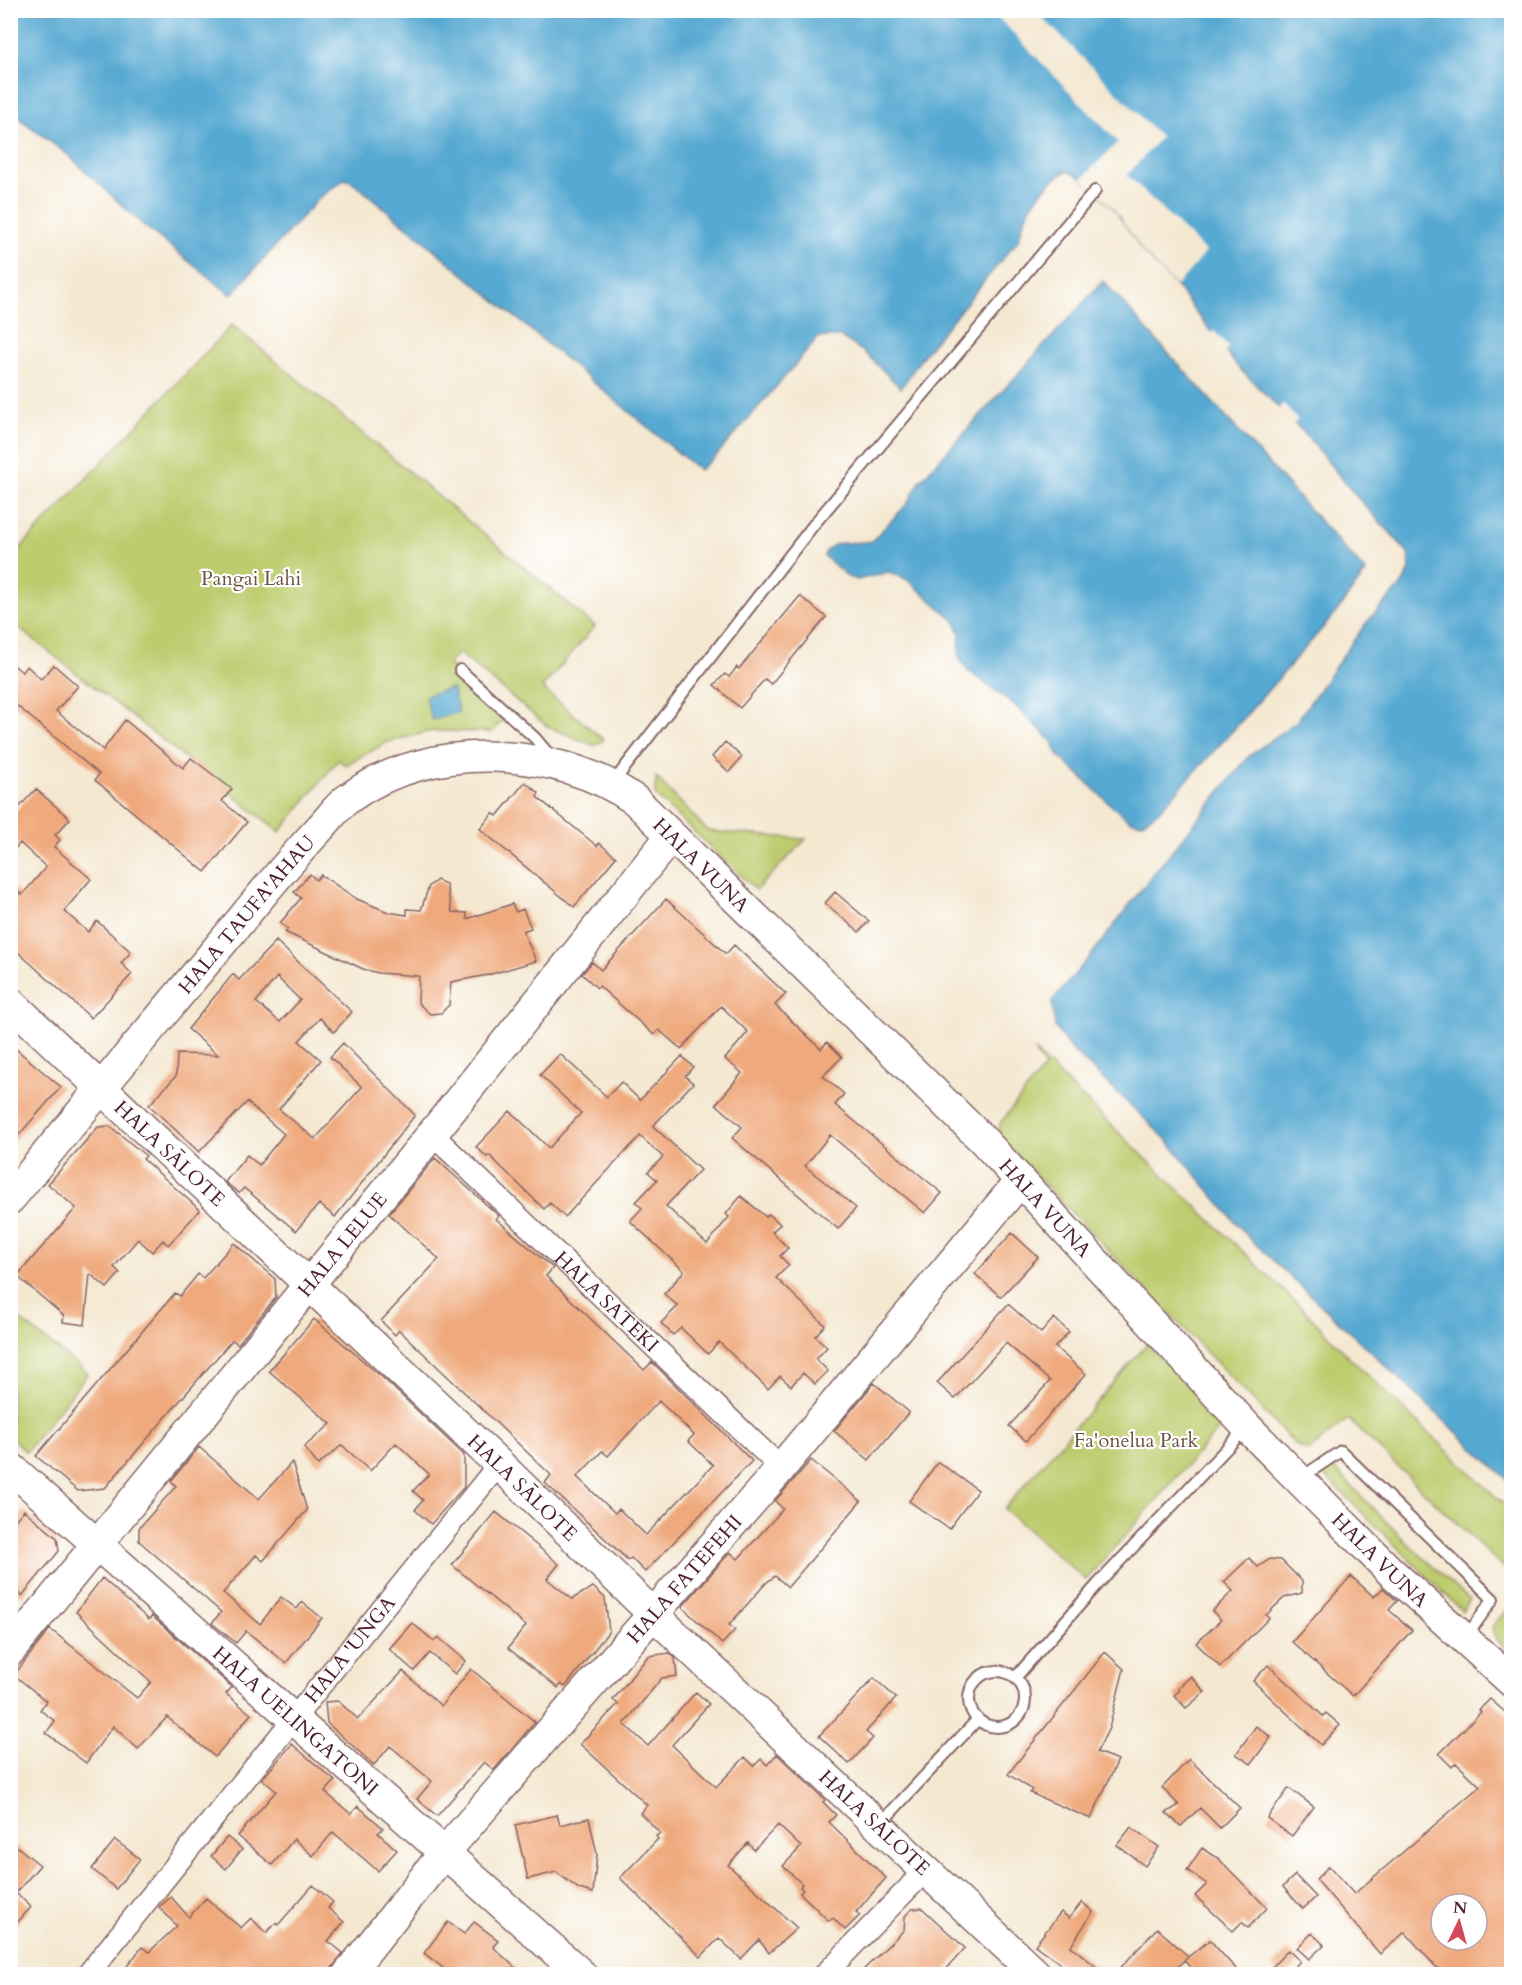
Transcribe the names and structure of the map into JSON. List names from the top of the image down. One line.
{"streets":{"main road":["HALA VUNA","HALA TAUFA'AHAU","HALA SĀLOTE","HALA LELUE","HALA FATEFEHI","HALA UELINGATONI"],"street":["HALA SATEKI","HALA 'UNGA"]},"crossings":[["HALA VUNA","HALA TAUFA'AHAU"],["HALA VUNA","HALA LELUE"],["HALA VUNA","HALA FATEFEHI"],["HALA TAUFA'AHAU","HALA SĀLOTE"],["HALA SĀLOTE","HALA LELUE"],["HALA SĀLOTE","HALA FATEFEHI"],["HALA SĀLOTE","HALA 'UNGA"],["HALA LELUE","HALA SATEKI"],["HALA LELUE","HALA UELINGATONI"],["HALA SATEKI","HALA FATEFEHI"],["HALA FATEFEHI","HALA UELINGATONI"],["HALA 'UNGA","HALA UELINGATONI"]],"parks":["Pangai Lahi","Fa'onelua Park"],"north":"top"}
